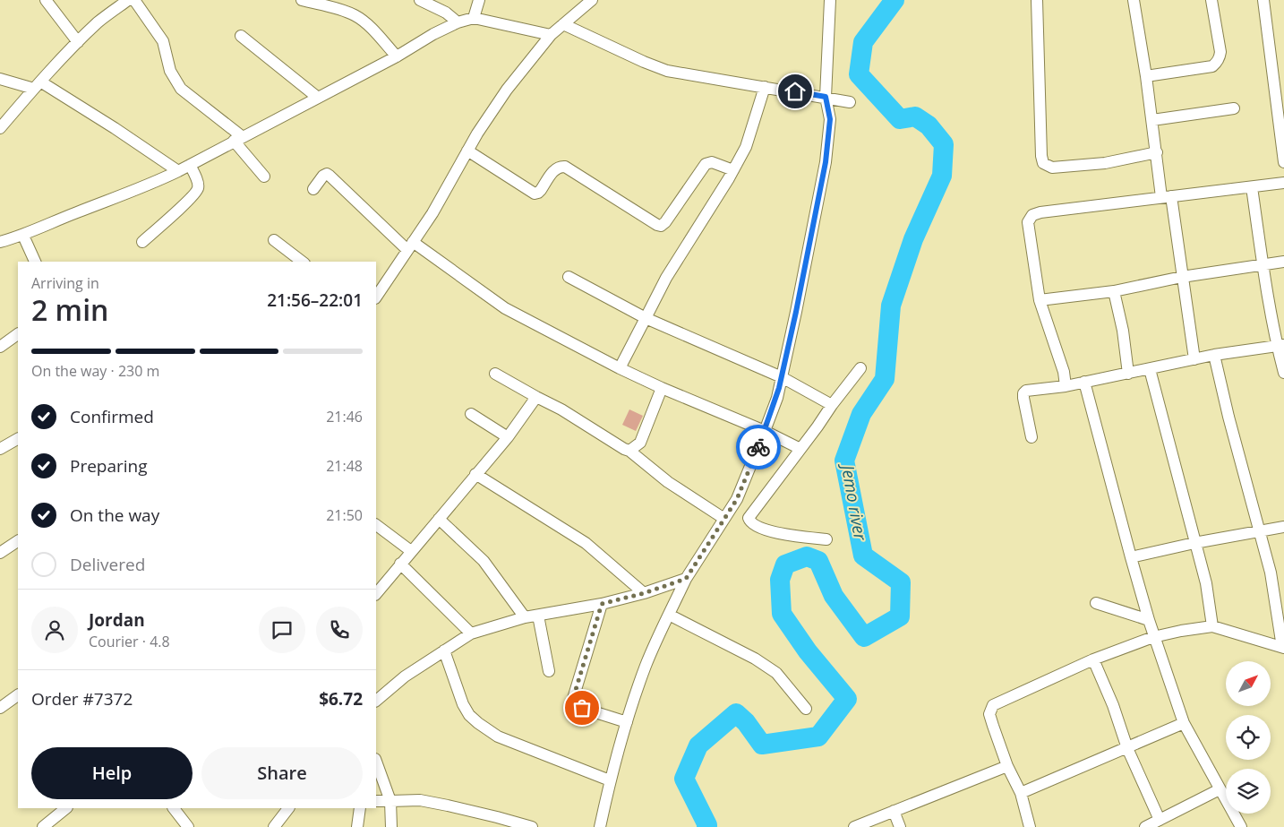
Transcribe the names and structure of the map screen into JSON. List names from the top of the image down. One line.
{"water":["Jemo river"],"north":"top right","page":{"heading":["2 min","Arriving in","21:56–22:01"],"panel":["Jordan","Courier · 4.8","Order #7372","$6.72"],"bar":"On the way · 230 m","list":[["Confirmed","21:46"],["Preparing","21:48"],["On the way","21:50"],"Delivered"],"buttons":["Help","Share"]}}
